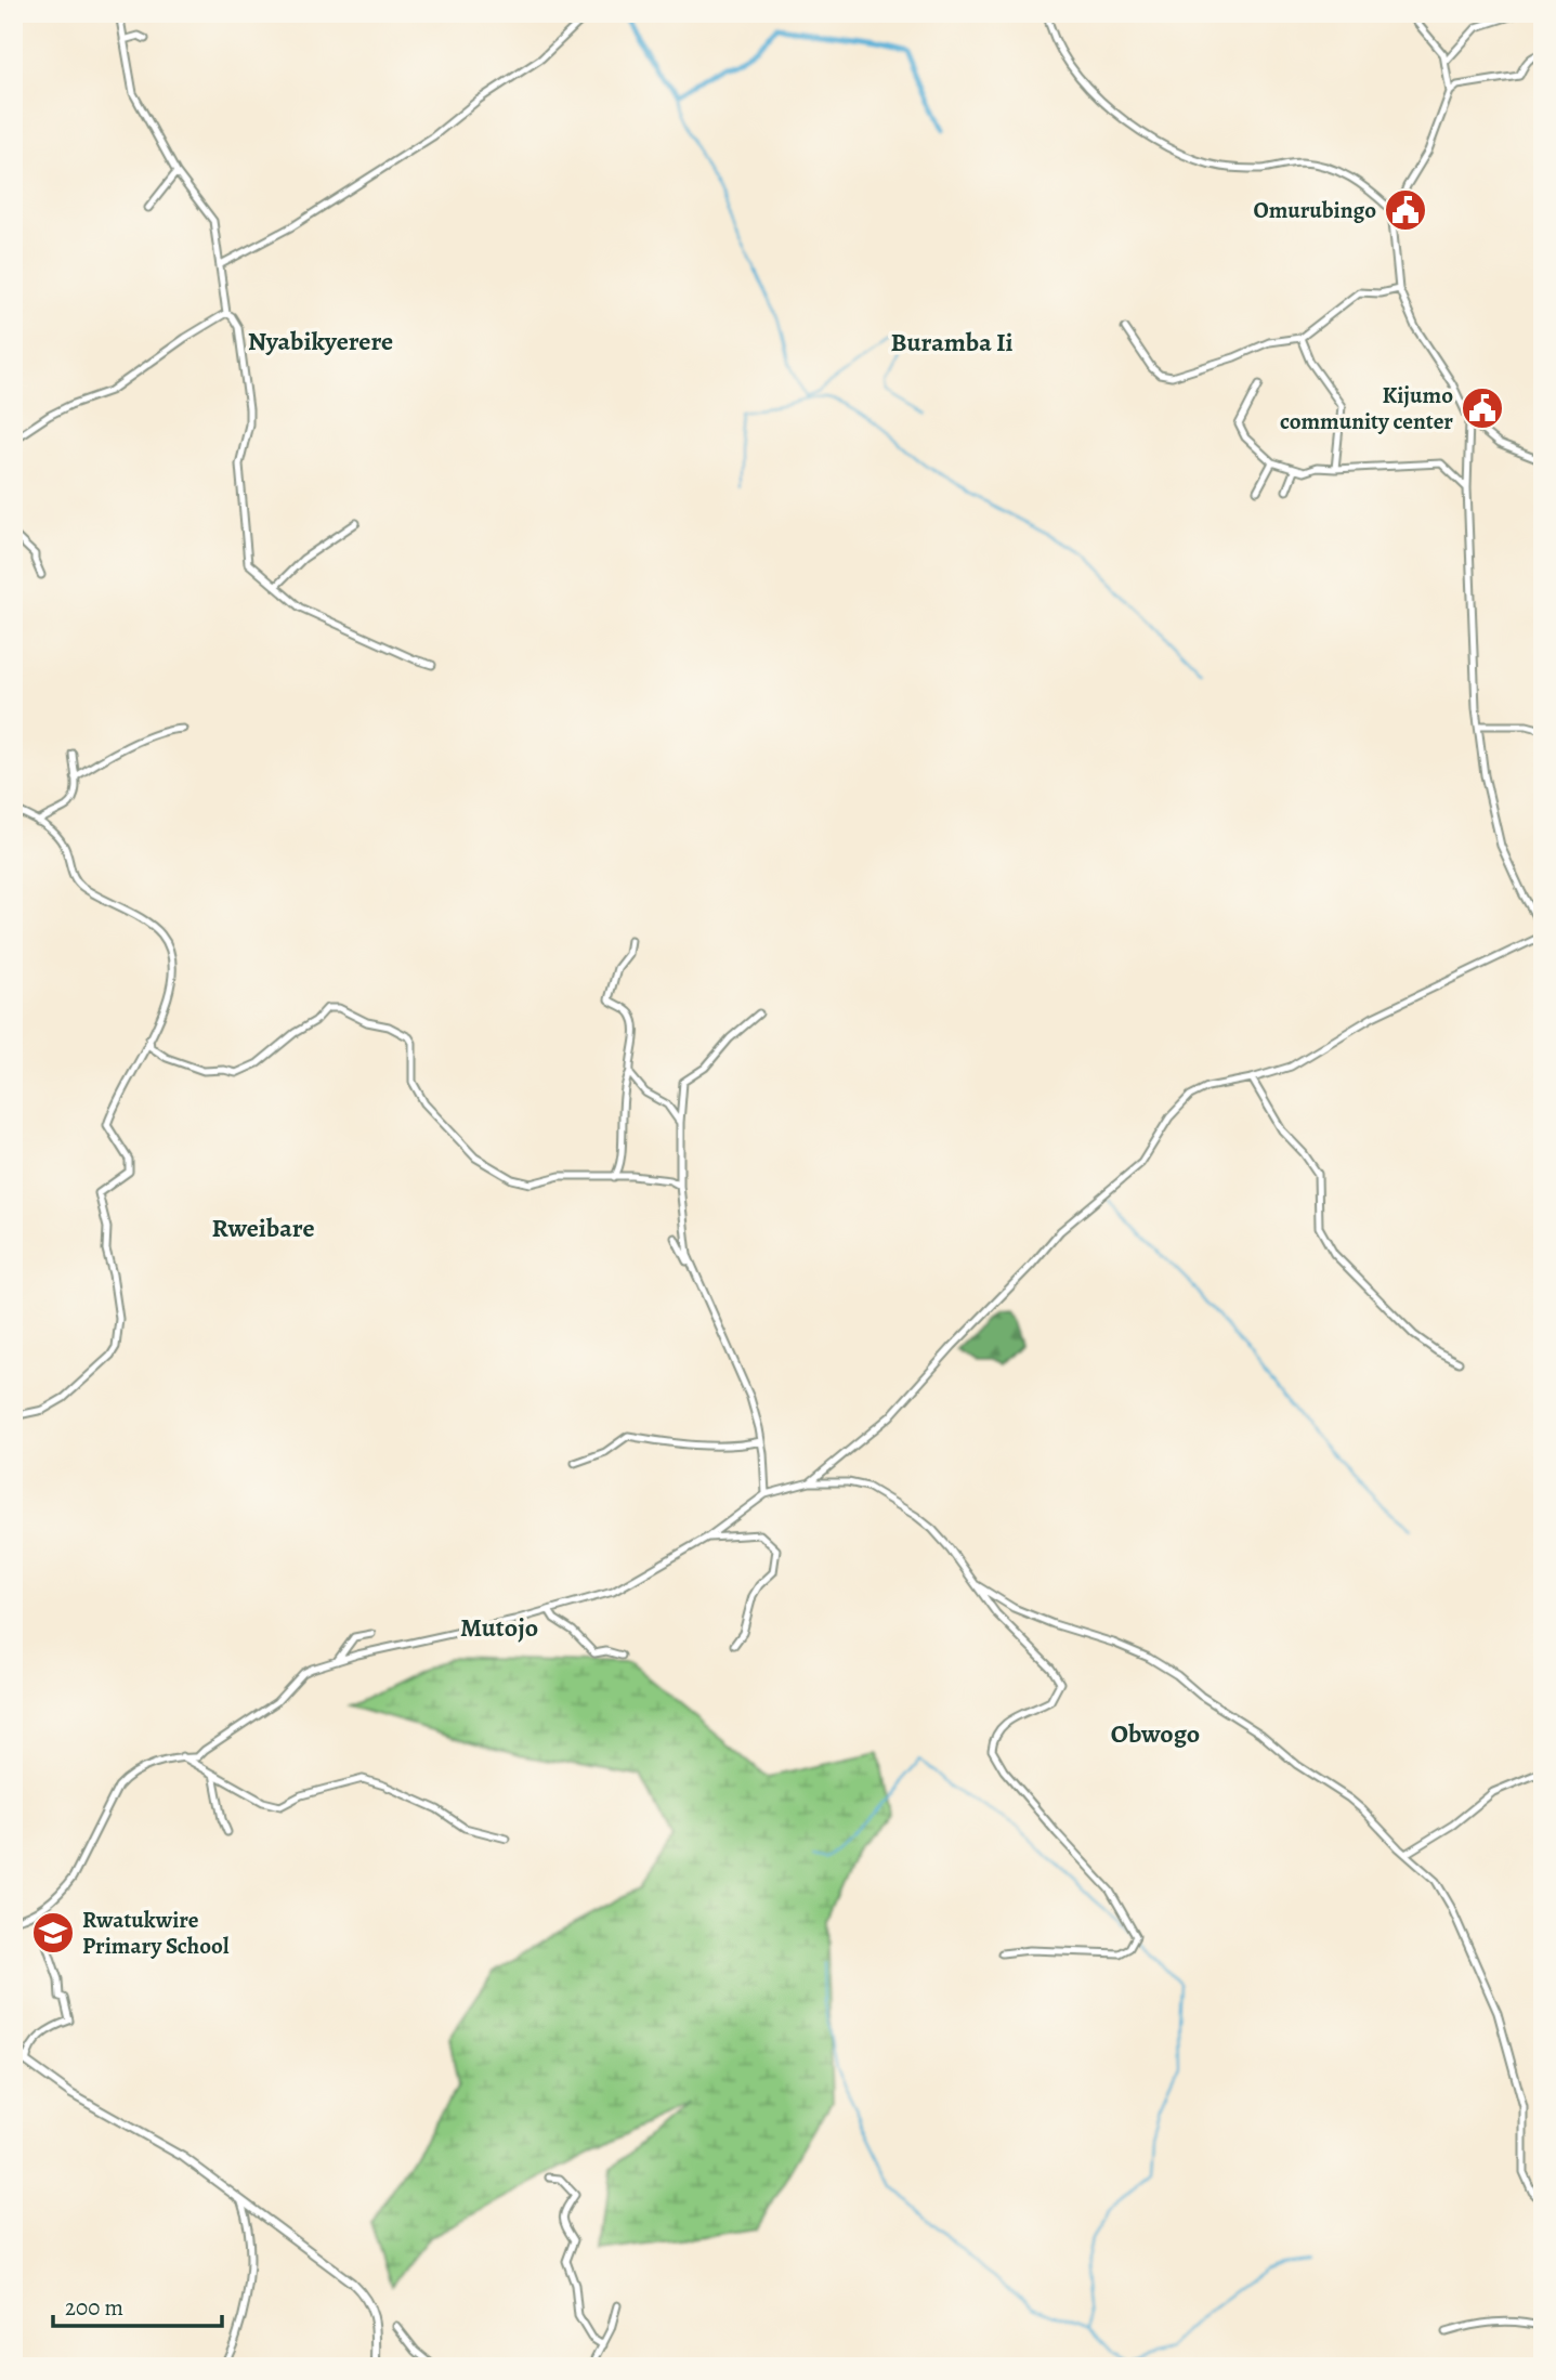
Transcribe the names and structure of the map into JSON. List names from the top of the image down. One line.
{"districts":["Nyabikyerere","Buramba Ii","Rweibare","Mutojo","Obwogo"],"places":{"public building":["Omurubingo","Kijumo community center"],"school or university":["Rwatukwire Primary School"]},"scale_bar":"200 m"}
